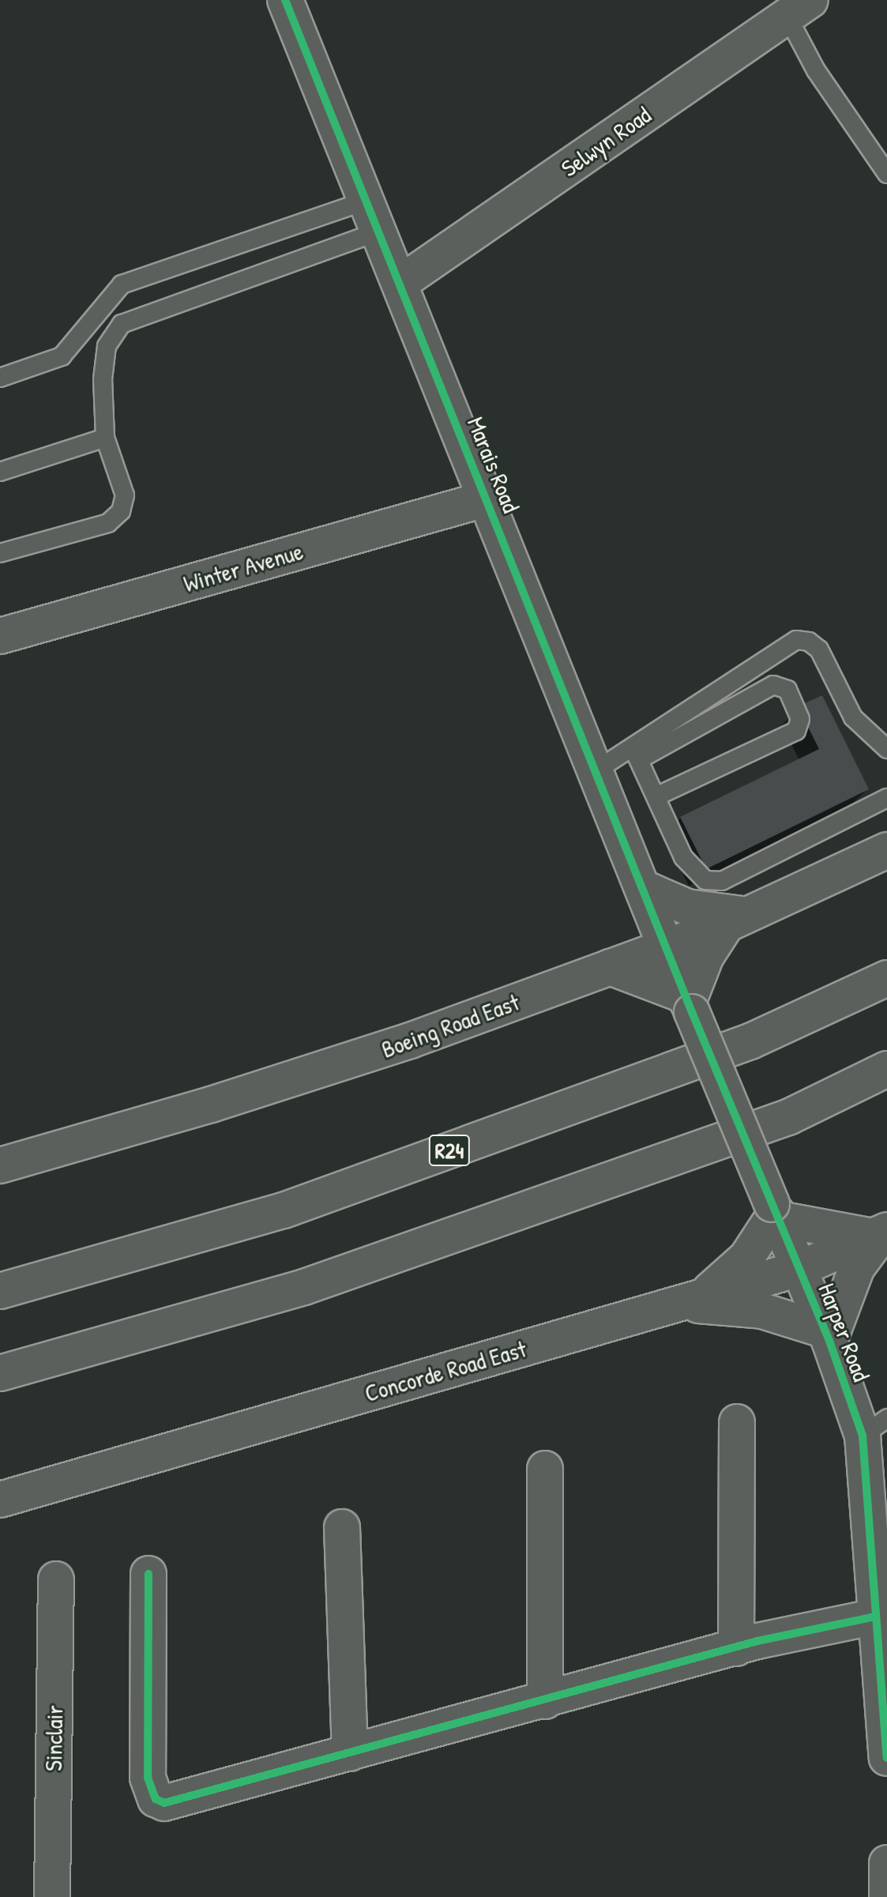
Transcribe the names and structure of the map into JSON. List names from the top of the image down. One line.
{"streets":{"main road":["Selwyn Road","Marais Road","Winter Avenue","Boeing Road East","R24","Harper Road","Concorde Road East","Sinclair"]},"crossings":[["Selwyn Road","Marais Road"],["Marais Road","Winter Avenue"],["Marais Road","Boeing Road East"],["Marais Road","Harper Road"],["Boeing Road East","Harper Road"],["Harper Road","Concorde Road East"]]}
